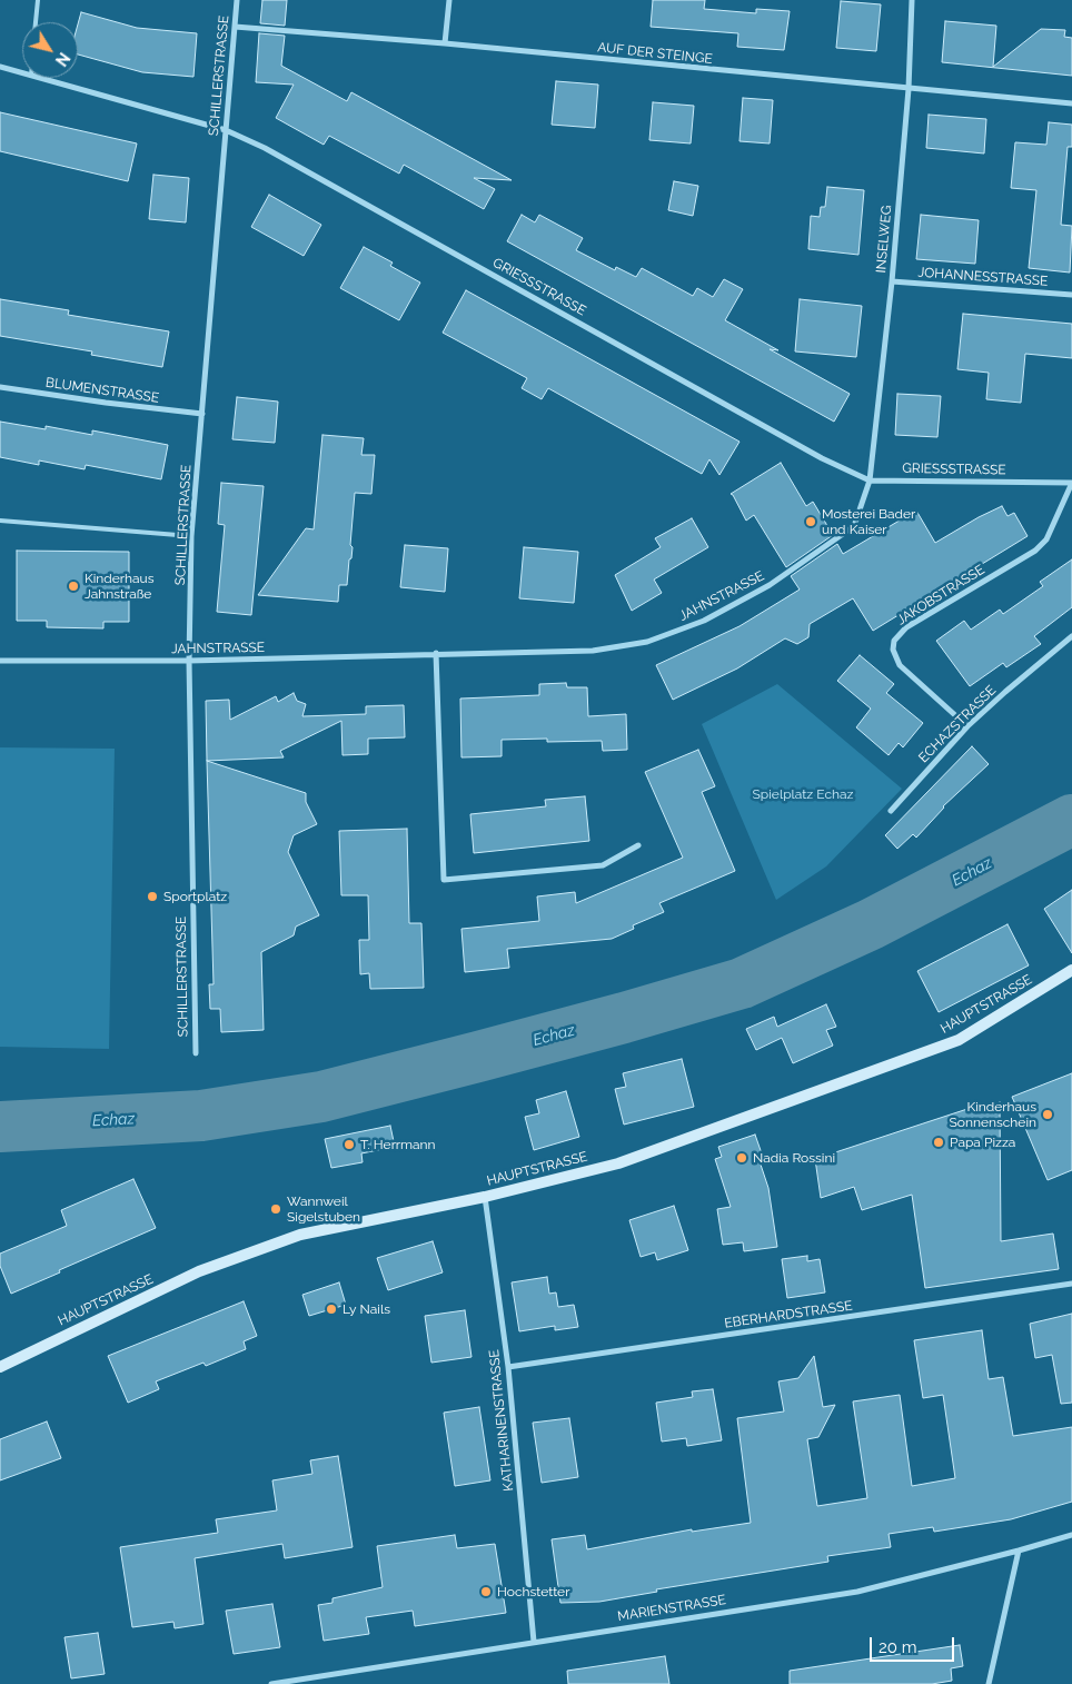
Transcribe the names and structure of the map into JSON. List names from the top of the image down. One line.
{"streets":{"main road":["HAUPTSTRASSE"],"street":["AUF DER STEINGE","SCHILLERSTRASSE","INSELWEG","JOHANNESSTRASSE","GRIESSSTRASSE","BLUMENSTRASSE","JAKOBSTRASSE","JAHNSTRASSE","ECHAZSTRASSE","EBERHARDSTRASSE","KATHARINENSTRASSE","MARIENSTRASSE"]},"crossings":[["AUF DER STEINGE","SCHILLERSTRASSE"],["AUF DER STEINGE","INSELWEG"],["SCHILLERSTRASSE","GRIESSSTRASSE"],["SCHILLERSTRASSE","BLUMENSTRASSE"],["SCHILLERSTRASSE","JAHNSTRASSE"],["INSELWEG","JOHANNESSTRASSE"],["INSELWEG","GRIESSSTRASSE"],["INSELWEG","JAHNSTRASSE"],["GRIESSSTRASSE","JAKOBSTRASSE"],["GRIESSSTRASSE","JAHNSTRASSE"],["JAKOBSTRASSE","ECHAZSTRASSE"],["HAUPTSTRASSE","KATHARINENSTRASSE"],["EBERHARDSTRASSE","KATHARINENSTRASSE"],["KATHARINENSTRASSE","MARIENSTRASSE"]],"water":["Echaz"],"parks":["Spielplatz Echaz"],"places":["Mosterei Bader und Kaiser","Kinderhaus Jahnstraße","Sportplatz","Kinderhaus Sonnenschein","Papa Pizza","T. Herrmann","Nadia Rossini","Wannweil Sigelstuben","Ly Nails","Hochstetter"],"scale_bar":"20 m","north":"bottom right"}
